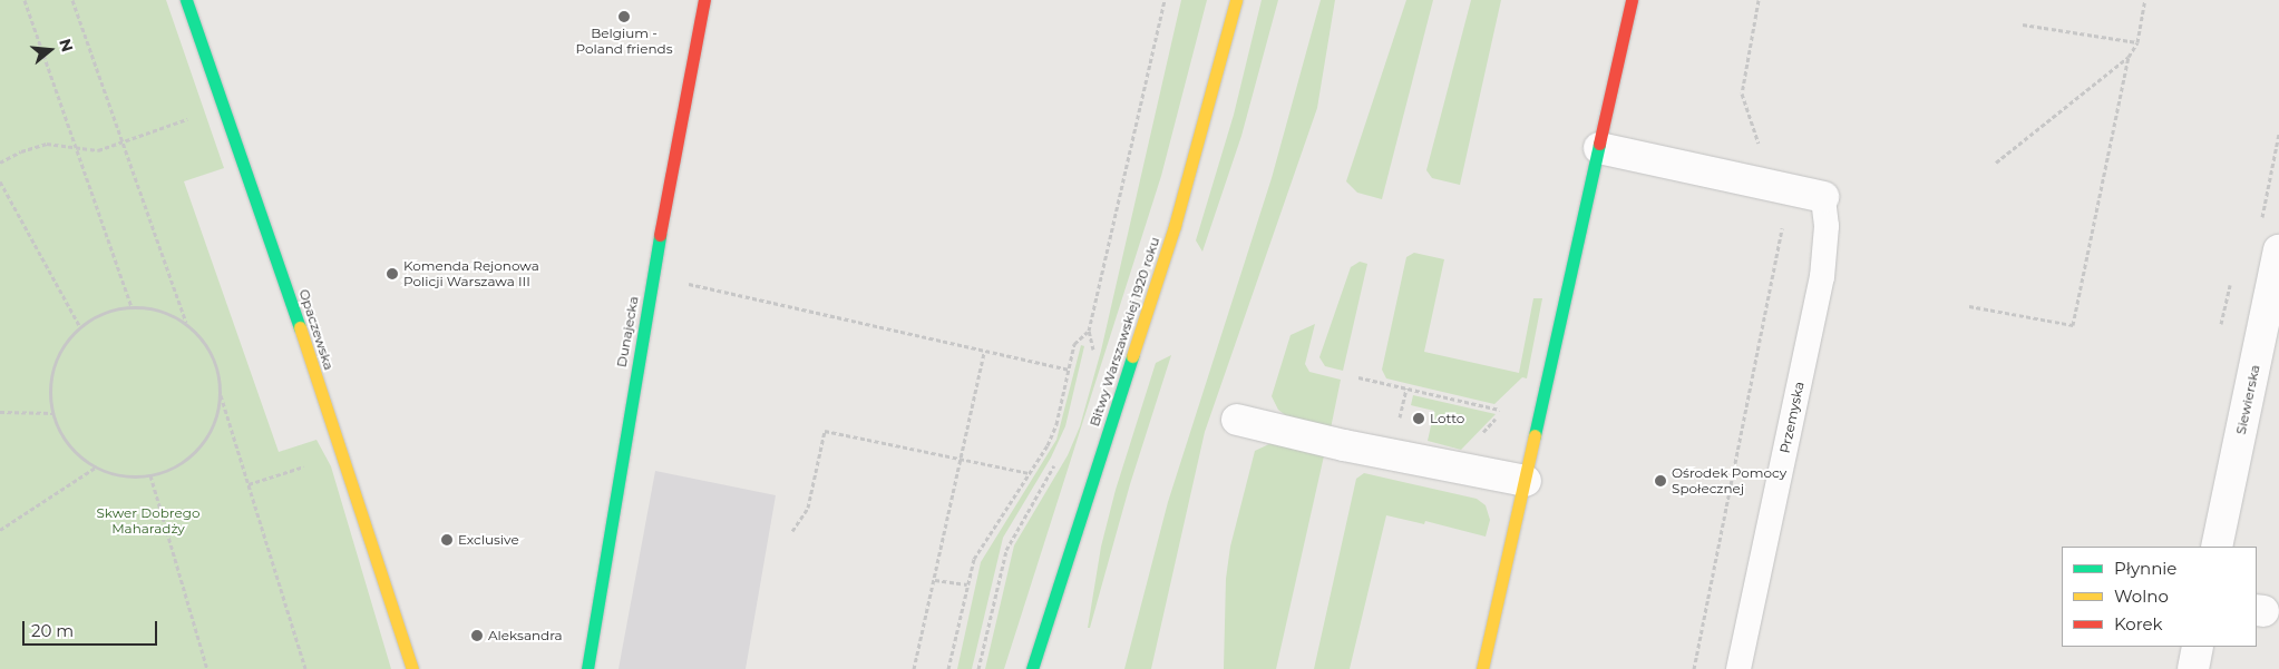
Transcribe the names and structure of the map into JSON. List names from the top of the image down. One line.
{"streets":{"street":["Opaczewska","Dunajecka","Bitwy Warszawskiej 1920 roku","Siewierska"],"lane":["Przemyska"]},"parks":["Skwer Dobrego Maharadży"],"places":["Belgium - Poland friends","Komenda Rejonowa Policji Warszawa III","Lotto","Ośrodek Pomocy Społecznej","Exclusive","Aleksandra"],"legend":["Płynnie","Wolno","Korek"],"scale_bar":"20 m","north":"right"}
